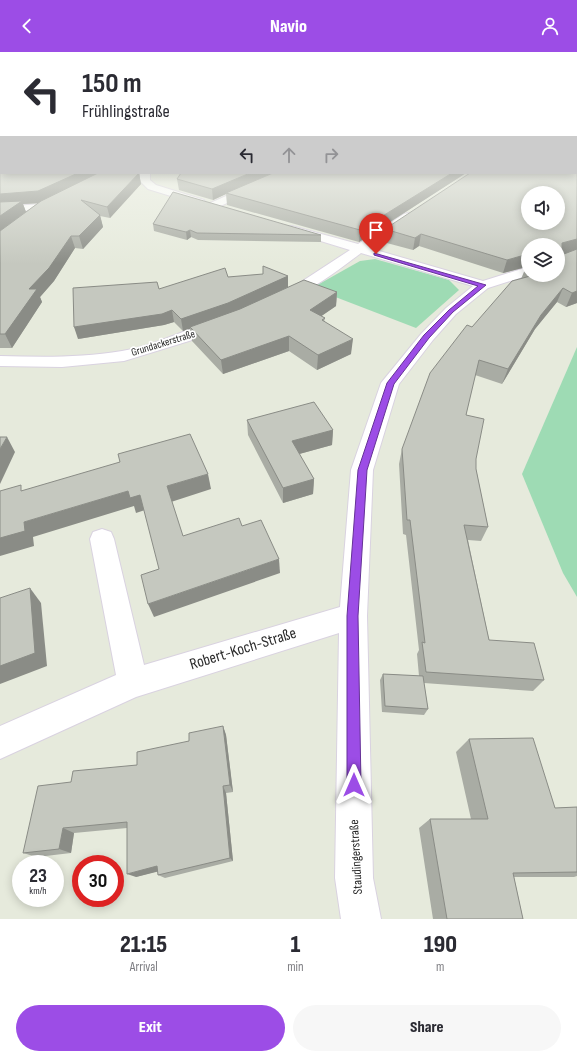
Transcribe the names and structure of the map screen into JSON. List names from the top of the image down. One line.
{"streets":{"street":["Grundackerstraße","Robert-Koch-Straße","Staudingerstraße"]},"crossings":[["Robert-Koch-Straße","Staudingerstraße"]],"page":{"header":"Navio","turn":["150 m","Frühlingstraße"],"speed":"23 km/h","limit":"30","eta":["21:15","Arrival","1","min","190","m"],"buttons":["Exit","Share"]}}
